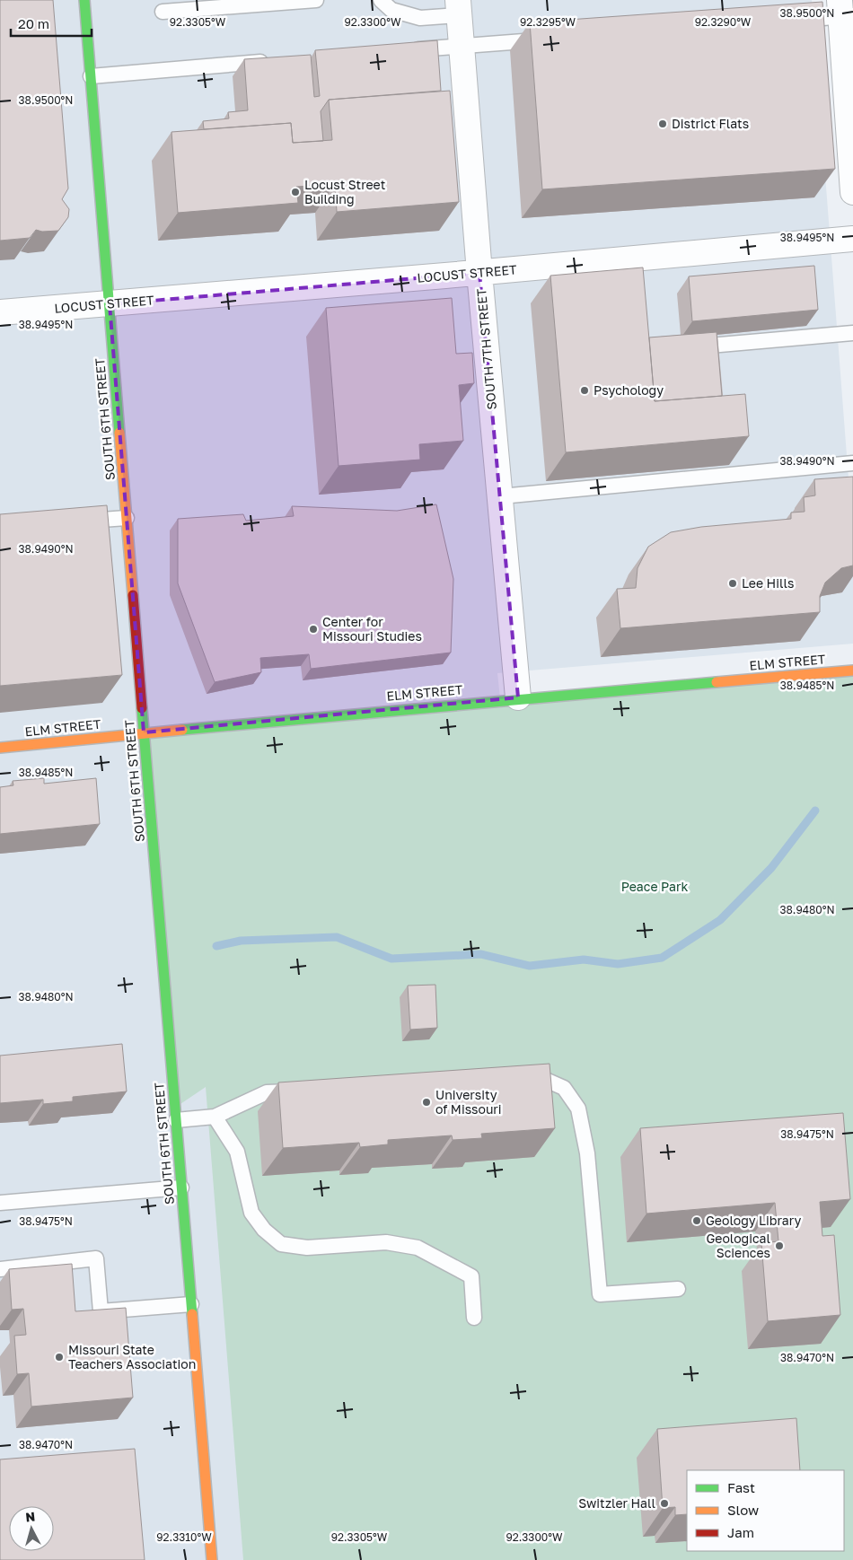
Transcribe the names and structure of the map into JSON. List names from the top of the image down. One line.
{"streets":{"street":["LOCUST STREET","SOUTH 7TH STREET","SOUTH 6TH STREET","ELM STREET"]},"crossings":[["LOCUST STREET","SOUTH 7TH STREET"],["LOCUST STREET","SOUTH 6TH STREET"],["SOUTH 7TH STREET","ELM STREET"],["SOUTH 6TH STREET","ELM STREET"]],"parks":["Peace Park"],"places":["District Flats","Locust Street Building","Psychology","Lee Hills","Center for Missouri Studies","University of Missouri","Geology Library","Geological Sciences","Missouri State Teachers Association","Switzler Hall"],"legend":["Fast","Slow","Jam"],"scale_bar":"20 m","north":"top","coordinates":["38.9500°N","92.3305°W","92.3300°W","92.3295°W","92.3290°W","38.9495°N","38.9490°N","38.9485°N","38.9480°N","38.9475°N","38.9470°N","92.3310°W"]}
